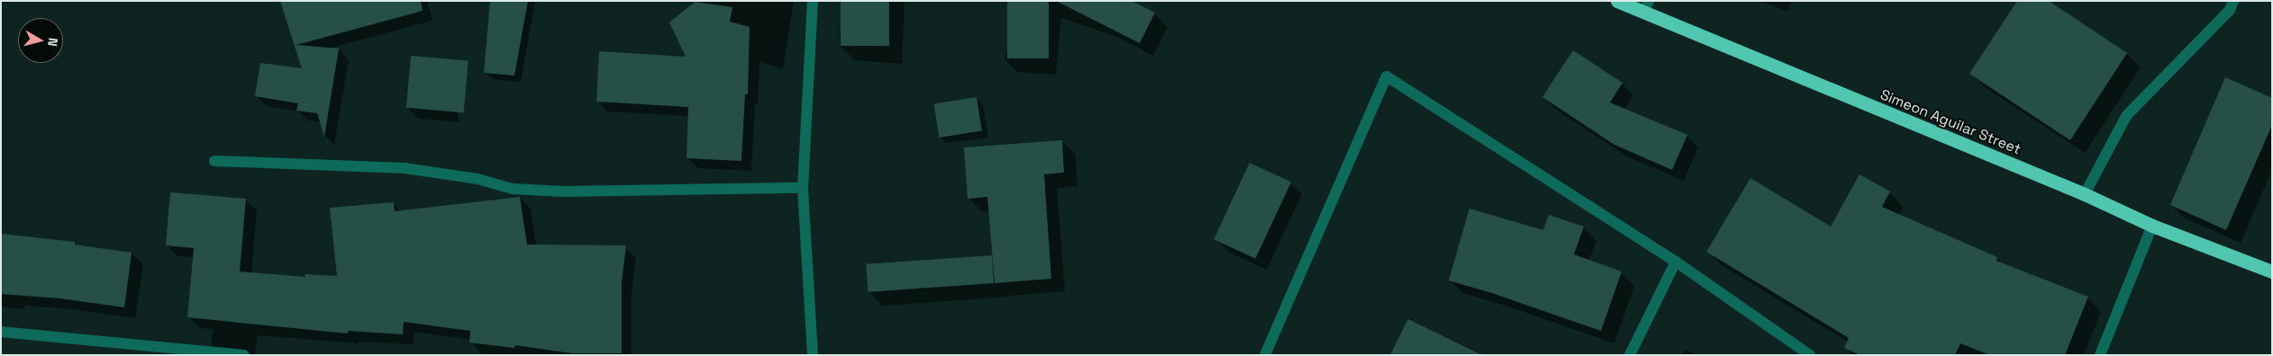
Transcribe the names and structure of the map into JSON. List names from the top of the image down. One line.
{"streets":{"highway":["Simeon Aguilar Street"]},"north":"right"}
